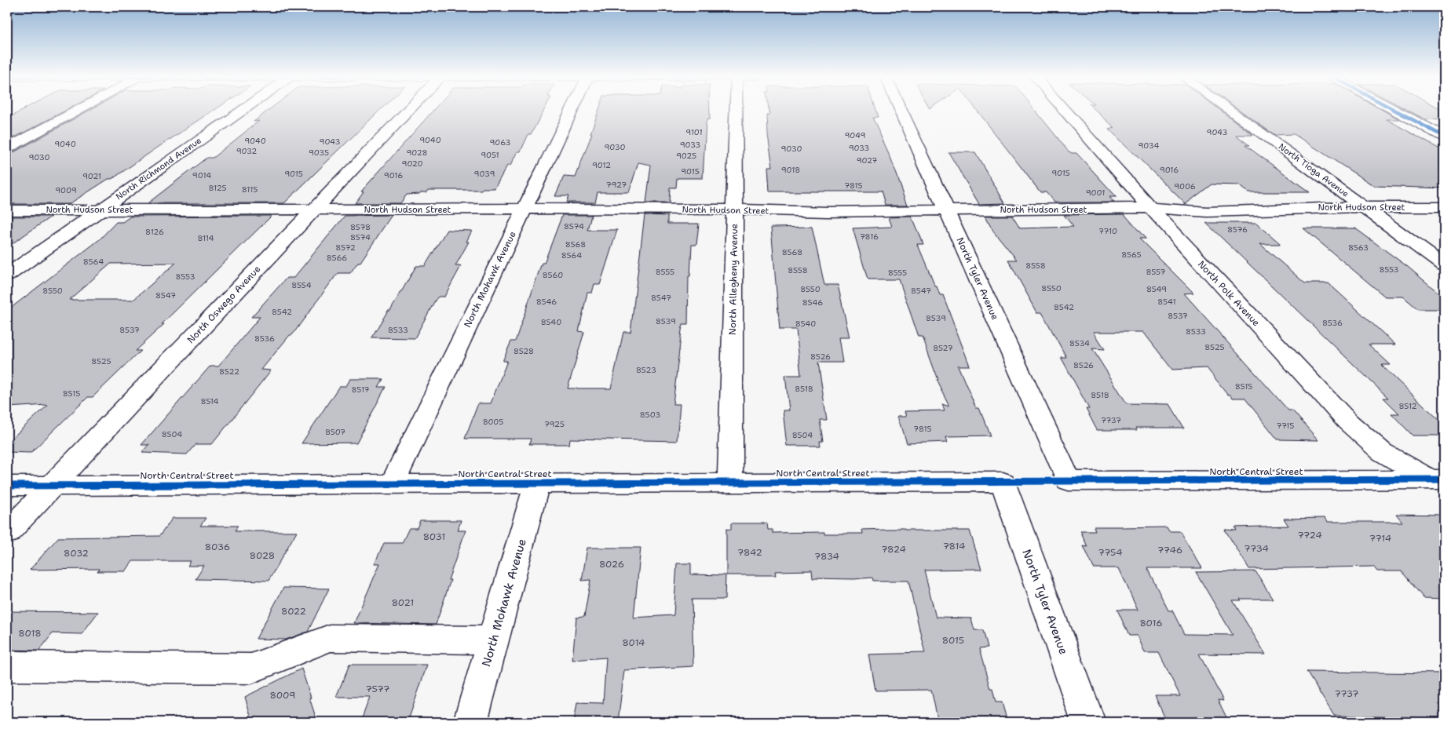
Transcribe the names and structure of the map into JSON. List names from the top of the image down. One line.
{"streets":{"street":["North Richmond Avenue","North Tioga Avenue","North Hudson Street","North Tyler Avenue","North Mohawk Avenue","North Allegheny Avenue","North Polk Avenue","North Oswego Avenue","North Central Street"]},"crossings":[["North Richmond Avenue","North Hudson Street"],["North Tioga Avenue","North Hudson Street"],["North Hudson Street","North Tyler Avenue"],["North Hudson Street","North Mohawk Avenue"],["North Hudson Street","North Allegheny Avenue"],["North Hudson Street","North Polk Avenue"],["North Hudson Street","North Oswego Avenue"],["North Tyler Avenue","North Central Street"],["North Mohawk Avenue","North Central Street"],["North Allegheny Avenue","North Central Street"],["North Polk Avenue","North Central Street"],["North Oswego Avenue","North Central Street"]],"house_numbers":["9101","9043","9049","9040","9040","9043","9063","9040","9033","9034","9030","9033","9030","9032","9035","9028","9051","9025","9030","9027","9020","9012","9018","9016","9015","9015","9015","9039","9014","9016","9021","7927","7815","9006","8125","8115","9009","9001","8574","8578","8576","7710","8126","7816","8574","8114","8568","8572","8563","8568","8565","8564","8566","8564","8558","8553","8558","8555","8557","8555","8560","8553","8554","8550","8550","8549","8550","8547","8547","8547","8546","8541","8546","8542","8542","8537","8539","8539","8540","8536","8540","8537","8533","8533","8536","8534","8525","8527","8528","8526","8525","8526","8523","8522","8515","8518","8517","8515","8518","8514","8512","8503","7737","8005","7925","7715","7815","8507","8504","8504","7724","8031","7714","7814","8036","7734","7824","7746","7842","7754","8032","8028","7834","8026","8021","8022","8016","8018","8015","8014","7577","7737","8009"]}
